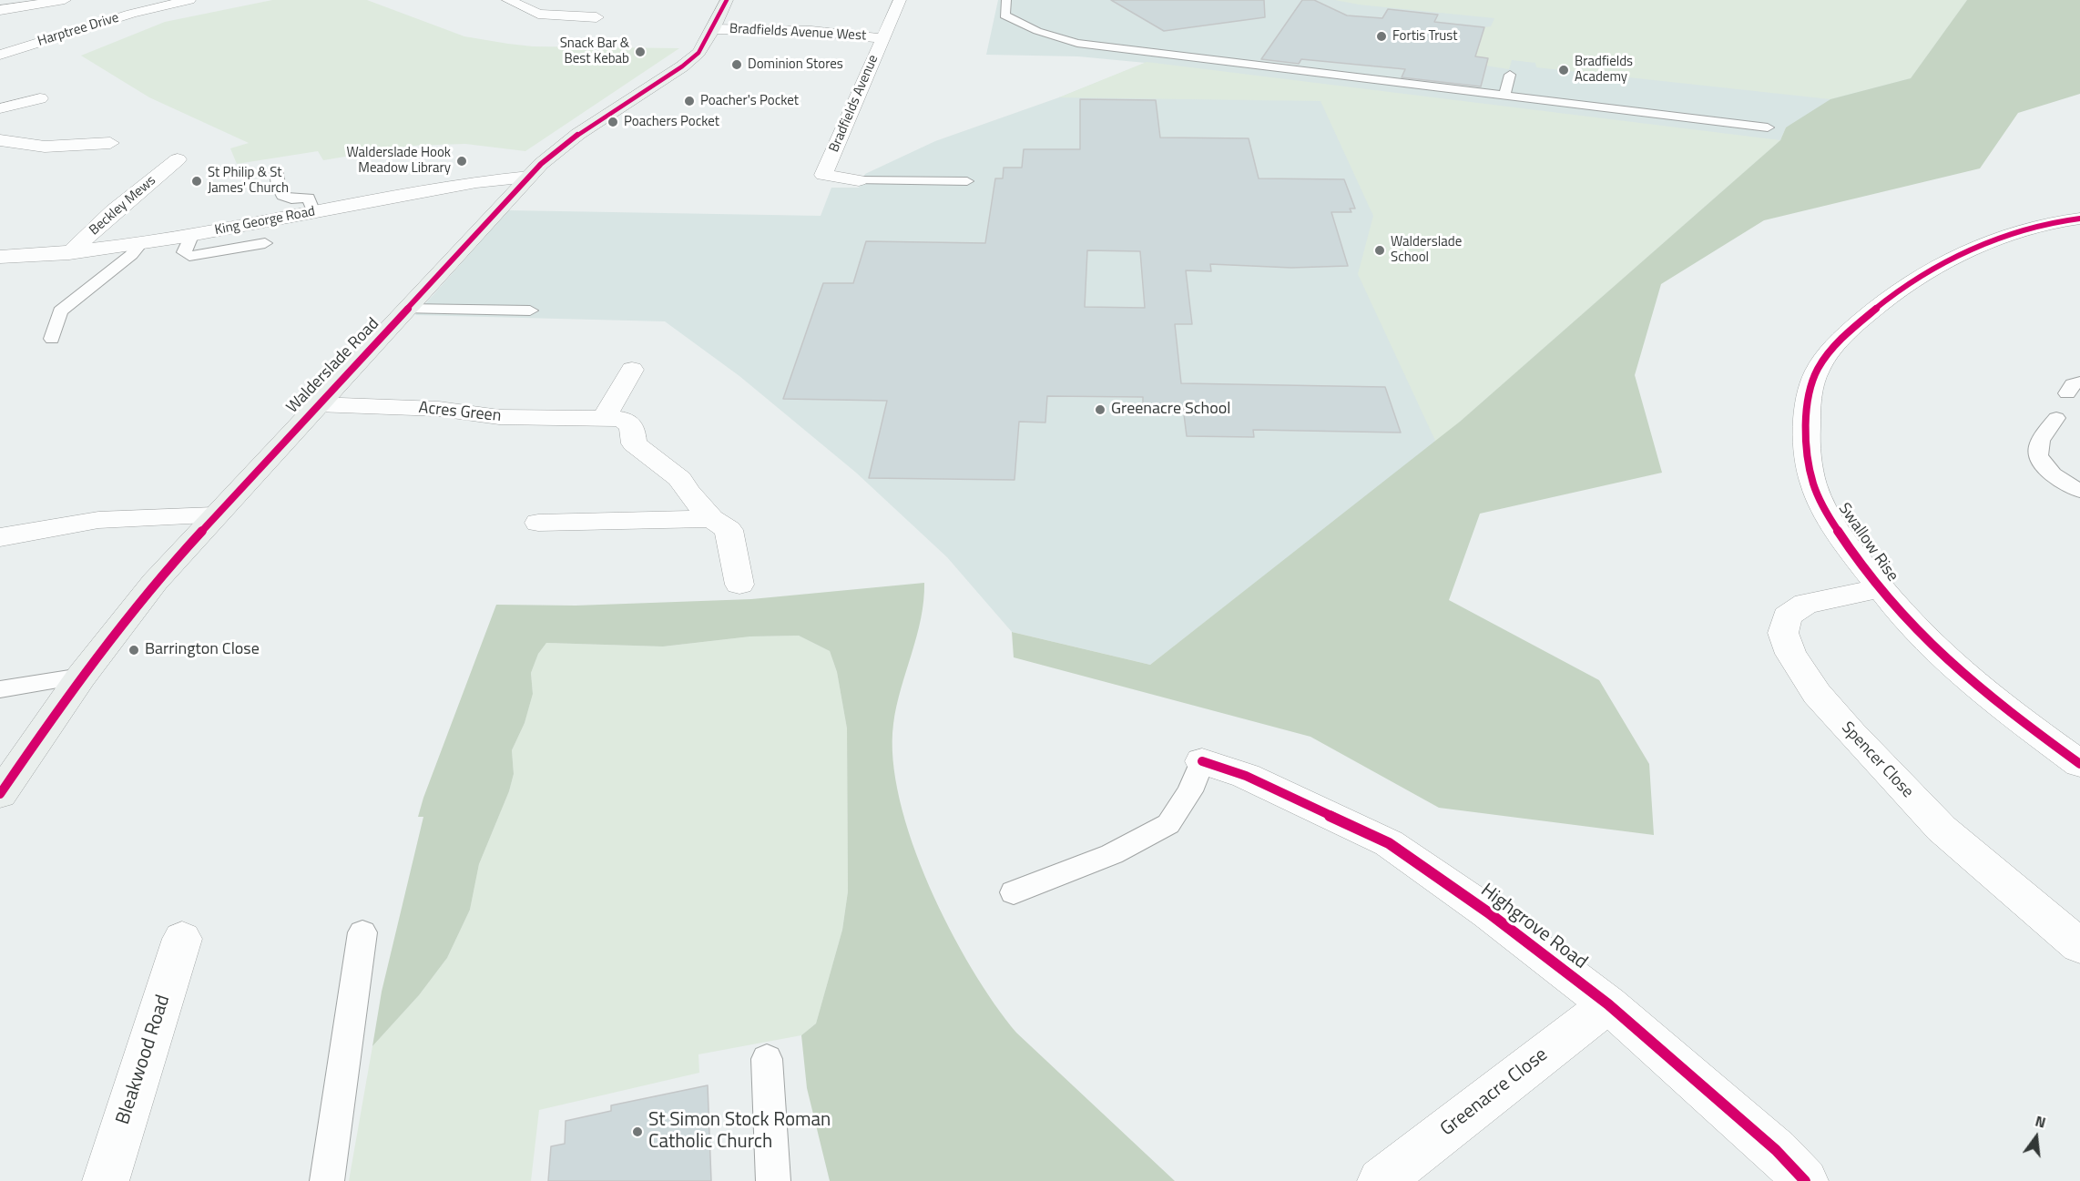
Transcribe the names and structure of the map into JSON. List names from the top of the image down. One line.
{"streets":{"street":["Harptree Drive","Bradfields Avenue West","Bradfields Avenue","Beckley Mews","King George Road","Walderslade Road","Acres Green","Swallow Rise","Spencer Close","Highgrove Road","Bleakwood Road","Greenacre Close"]},"crossings":[["Bradfields Avenue West","Bradfields Avenue"],["Bradfields Avenue West","Walderslade Road"],["Beckley Mews","King George Road"],["King George Road","Walderslade Road"],["Walderslade Road","Acres Green"],["Swallow Rise","Spencer Close"],["Highgrove Road","Greenacre Close"]],"places":["Fortis Trust","Snack Bar & Best Kebab","Dominion Stores","Bradfields Academy","Poacher's Pocket","Poachers Pocket","Walderslade Hook Meadow Library","St Philip & St James' Church","Walderslade School","Greenacre School","Barrington Close","St Simon Stock Roman Catholic Church"],"north":"top"}
